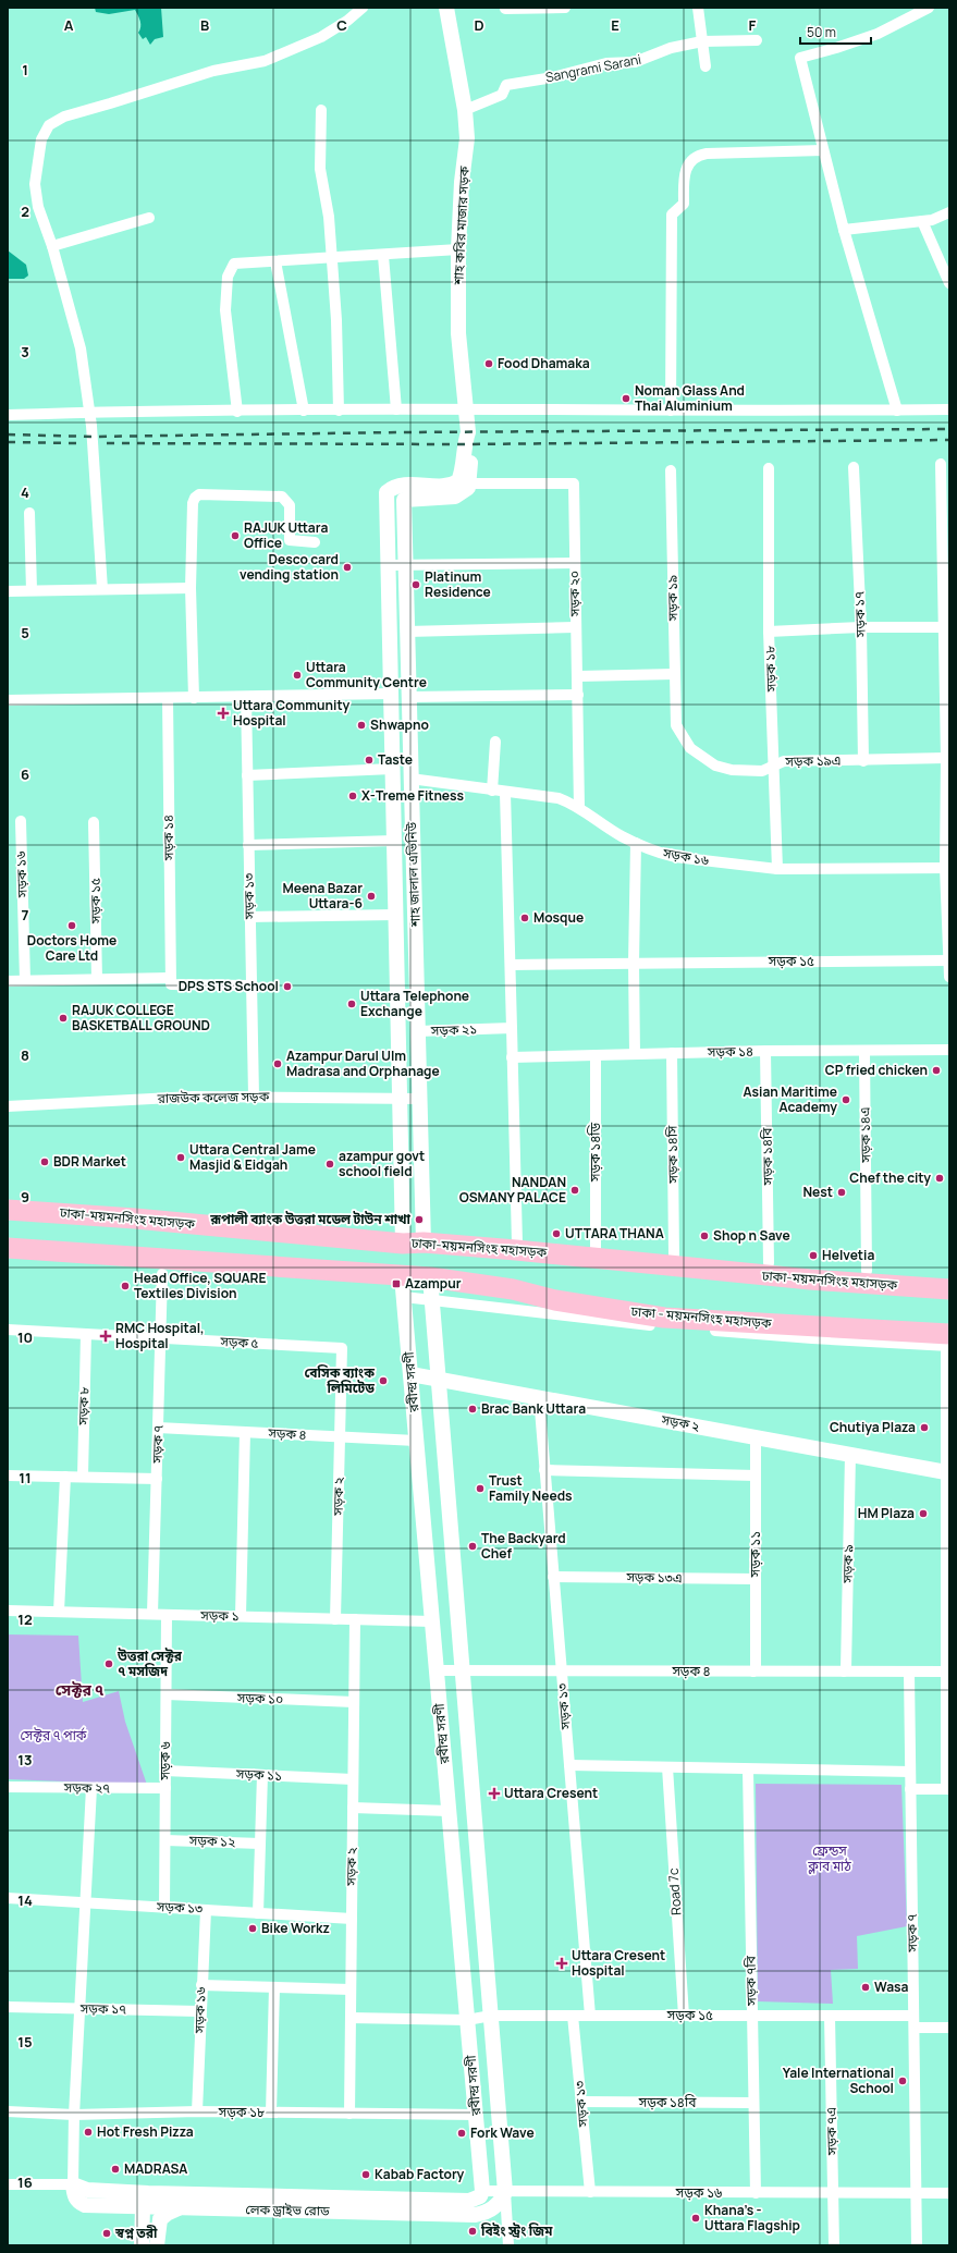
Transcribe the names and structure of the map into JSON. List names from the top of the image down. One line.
{"streets":{"highway":["ঢাকা-ময়মনসিংহ মহাসড়ক","ঢাকা - ময়মনসিংহ মহাসড়ক"],"street":["Sangrami Sarani","শাহ কবির মাজার সড়ক","সড়ক ২০","সড়ক ১৯","সড়ক ১৭","সড়ক ১৮","সড়ক ১৯এ","সড়ক ১৪","সড়ক ১৬","শাহ জালাল এভিনিউ","সড়ক ১৩","সড়ক ১৫","সড়ক ২১","রাজউক কলেজ সড়ক","সড়ক ১৪এ","সড়ক ১৪ডি","সড়ক ১৪সি","সড়ক ১৪বি","সড়ক ৫","রবীন্দ্র সরণী","সড়ক ৮","সড়ক ২","সড়ক ৪","সড়ক ৭","সড়ক ১১","সড়ক ৯","সড়ক ১৩এ","সড়ক ১","সড়ক ১০","সড়ক ৬","সড়ক ২৭","সড়ক ১২","Road 7c","সড়ক ৭বি","সড়ক ৭এ","লেক ড্রাইভ রোড"]},"crossings":[["Sangrami Sarani","শাহ কবির মাজার সড়ক"],["শাহ কবির মাজার সড়ক","শাহ জালাল এভিনিউ"],["সড়ক ২০","সড়ক ১৬"],["সড়ক ২০","শাহ জালাল এভিনিউ"],["সড়ক ১৯","সড়ক ১৯এ"],["সড়ক ১৭","সড়ক ১৯এ"],["সড়ক ১৭","সড়ক ১৬"],["সড়ক ১৮","সড়ক ১৯এ"],["সড়ক ১৮","সড়ক ১৬"],["সড়ক ১৮","রবীন্দ্র সরণী"],["সড়ক ১৮","সড়ক ২"],["সড়ক ১৪","সড়ক ২১"],["সড়ক ১৪","সড়ক ১৪এ"],["সড়ক ১৪","সড়ক ১৪ডি"],["সড়ক ১৪","সড়ক ১৪সি"],["সড়ক ১৪","সড়ক ১৪বি"],["সড়ক ১৬","শাহ জালাল এভিনিউ"],["সড়ক ১৬","সড়ক ১৩"],["সড়ক ১৬","সড়ক ২১"],["সড়ক ১৬","রবীন্দ্র সরণী"],["সড়ক ১৬","সড়ক ৭"],["সড়ক ১৬","সড়ক ৭বি"],["সড়ক ১৬","সড়ক ৭এ"],["সড়ক ১৬","লেক ড্রাইভ রোড"],["শাহ জালাল এভিনিউ","সড়ক ২১"],["শাহ জালাল এভিনিউ","রাজউক কলেজ সড়ক"],["শাহ জালাল এভিনিউ","ঢাকা-ময়মনসিংহ মহাসড়ক"],["সড়ক ১৩","সড়ক ১৫"],["সড়ক ১৩","রাজউক কলেজ সড়ক"],["সড়ক ১৩","সড়ক ১৪বি"],["সড়ক ১৩","সড়ক ২"],["সড়ক ১৩","সড়ক ৪"],["সড়ক ১৩","সড়ক ১৩এ"],["সড়ক ১৩","সড়ক ৬"],["সড়ক ১৫","সড়ক ২১"],["সড়ক ১৫","রবীন্দ্র সরণী"],["সড়ক ১৫","সড়ক ২"],["সড়ক ১৫","সড়ক ৭"],["সড়ক ১৫","Road 7c"],["সড়ক ১৫","সড়ক ৭বি"],["সড়ক ১৫","সড়ক ৭এ"],["সড়ক ১৪বি","সড়ক ৭বি"],["ঢাকা - ময়মনসিংহ মহাসড়ক","রবীন্দ্র সরণী"],["সড়ক ৫","সড়ক ৮"],["সড়ক ৫","সড়ক ২"],["সড়ক ৫","সড়ক ৭"],["রবীন্দ্র সরণী","সড়ক ২"],["রবীন্দ্র সরণী","সড়ক ৪"],["রবীন্দ্র সরণী","সড়ক ১"],["রবীন্দ্র সরণী","লেক ড্রাইভ রোড"],["সড়ক ২","সড়ক ৪"],["সড়ক ২","সড়ক ১১"],["সড়ক ২","সড়ক ৯"],["সড়ক ২","সড়ক ১"],["সড়ক ২","সড়ক ১০"],["সড়ক ৪","সড়ক ৭"],["সড়ক ৪","সড়ক ১১"],["সড়ক ৪","সড়ক ৯"],["সড়ক ৭","সড়ক ১"],["সড়ক ১১","সড়ক ১৩এ"],["সড়ক ১১","সড়ক ৬"],["সড়ক ১","সড়ক ৬"],["সড়ক ১০","সড়ক ৬"],["সড়ক ৬","সড়ক ২৭"],["সড়ক ৬","সড়ক ১২"]],"districts":["সেক্টর ৭"],"parks":["সেক্টর ৭ পার্ক","ফ্রেন্ডস ক্লাব মাঠ"],"places":{"other":["Food Dhamaka","Noman Glass And Thai Aluminium","RAJUK Uttara Office","Desco card vending station","Platinum Residence","Uttara Community Centre","Shwapno","Taste","X-Treme Fitness","Meena Bazar Uttara-6","Mosque","Doctors Home Care Ltd","DPS STS School","Uttara Telephone Exchange","RAJUK COLLEGE BASKETBALL GROUND","Azampur Darul Ulm Madrasa and Orphanage","CP fried chicken","Asian Maritime Academy","Uttara Central Jame Masjid & Eidgah","BDR Market","azampur govt school field","Chef the city","NANDAN OSMANY PALACE","Nest","রূপালী ব্যাংক উত্তরা মডেল টাউন শাখা","UTTARA THANA","Shop n Save","Helvetia","Head Office, SQUARE Textiles Division","বেসিক ব্যাংক লিমিটেড","Brac Bank Uttara","Chutiya Plaza","Trust Family Needs","HM Plaza","The Backyard Chef","উত্তরা সেক্টর ৭ মসজিদ","Bike Workz","Wasa","Yale International School","Hot Fresh Pizza","Fork Wave","MADRASA","Kabab Factory","Khana's - Uttara Flagship","বিইং স্ট্রং জিম","স্বপ্ন তরী"],"health":["Uttara Community Hospital","RMC Hospital, Hospital","Uttara Cresent","Uttara Cresent Hospital"],"transit":["Azampur"]},"scale_bar":"50 m","grid":{"columns":["A","B","C","D","E","F"],"rows":["1","2","3","4","5","6","7","8","9","10","11","12","13","14","15","16"]}}
